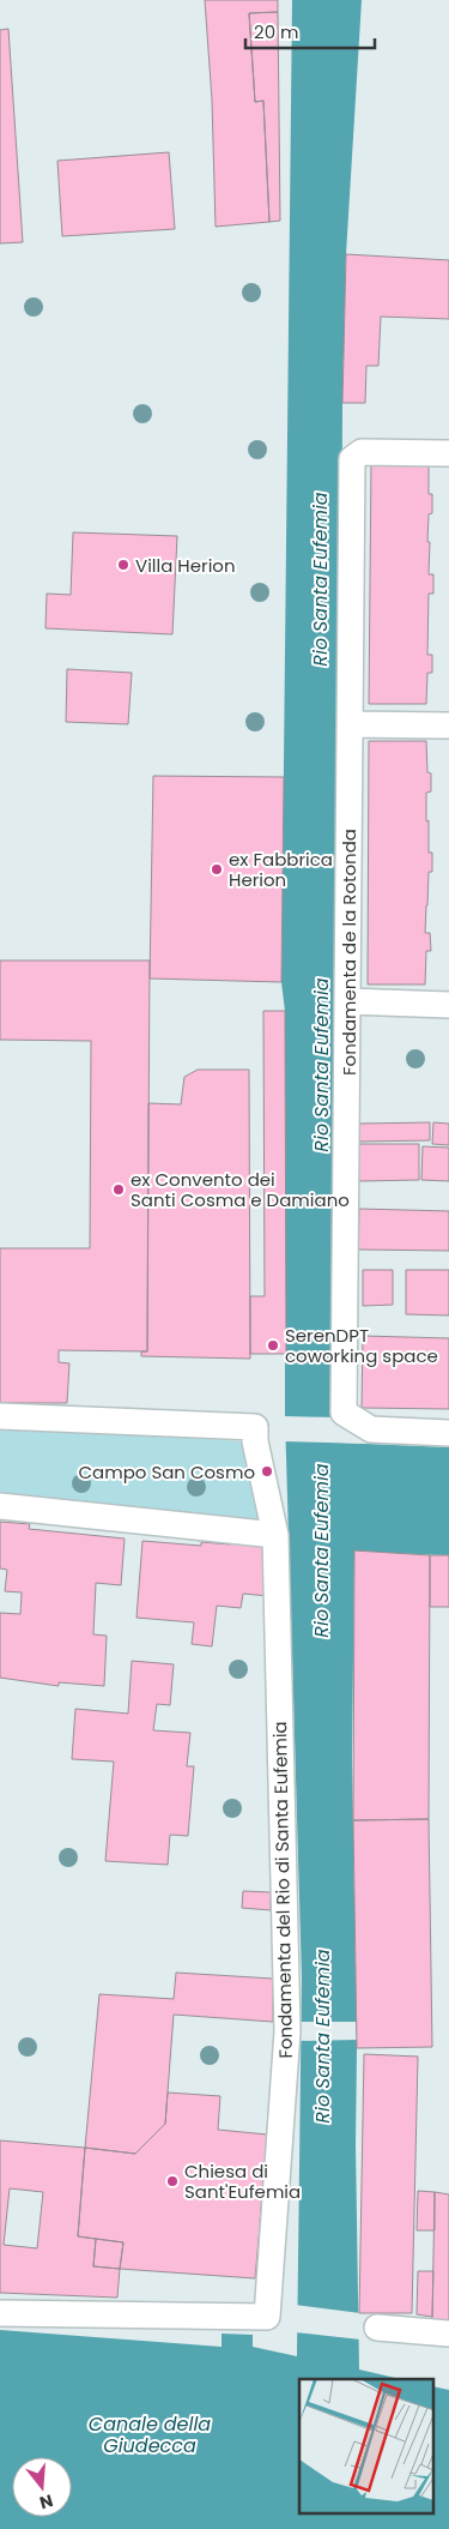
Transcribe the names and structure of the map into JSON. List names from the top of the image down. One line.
{"streets":{"street":["Fondamenta de la Rotonda","Fondamenta del Rio di Santa Eufemia"]},"water":["Rio Santa Eufemia","Canale della Giudecca"],"places":["Villa Herion","ex Fabbrica Herion","ex Convento dei Santi Cosma e Damiano","SerenDPT coworking space","Campo San Cosmo","Chiesa di Sant'Eufemia"],"scale_bar":"20 m","north":"bottom"}
